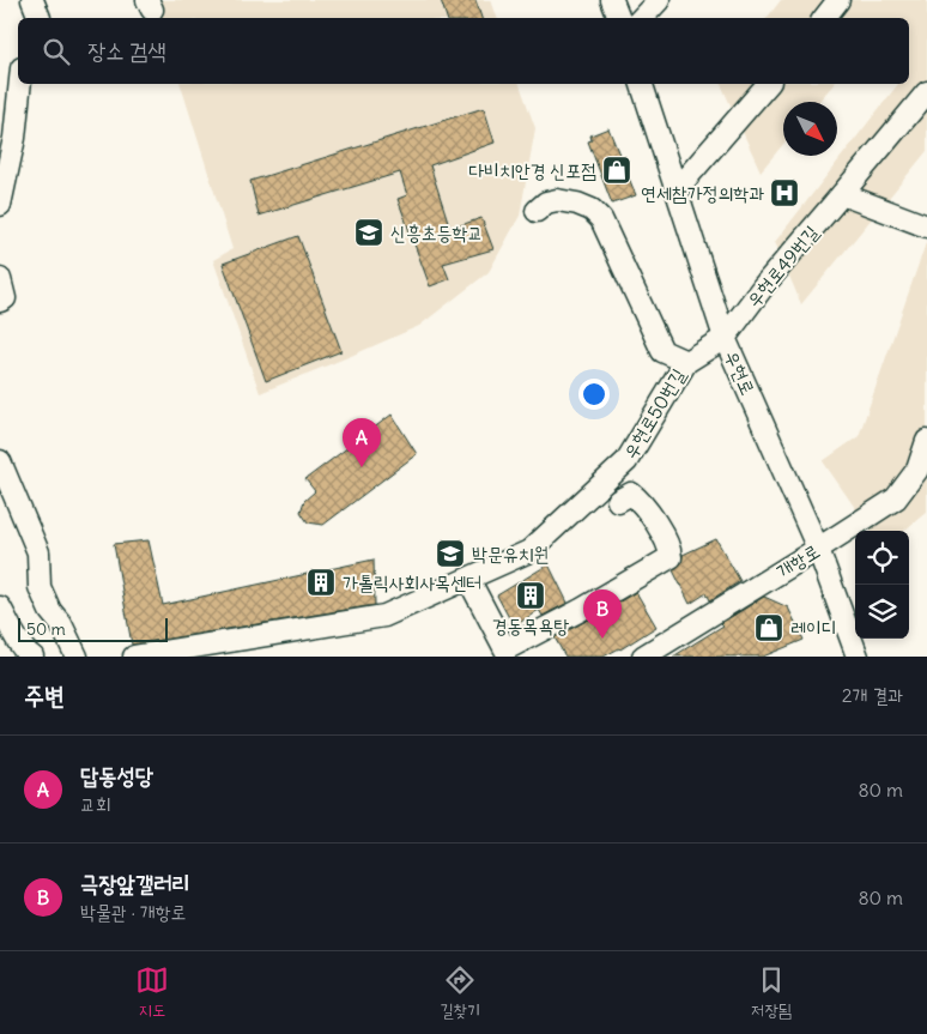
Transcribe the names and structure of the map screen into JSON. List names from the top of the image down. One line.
{"streets":{"street":["우현로49번길","우현로","우현로50번길","개항로"]},"crossings":[["우현로49번길","우현로"],["우현로","개항로"]],"places":{"shop":["다비치안경 신포점","레이디"],"hospital":["연세참가정의학과"],"school or university":["신흥초등학교","박문유치원"],"building":["가톨릭사회사목센터","경동목욕탕"]},"scale_bar":"50 m","north":"bottom right","page":{"search":"장소 검색","pins":["A","B"],"scale":"50 m","heading":["주변","2개 결과"],"list":[{"mark":"A","name":"답동성당","note":"교회","value":"80 m"},{"mark":"B","name":"극장앞갤러리","note":"박물관 · 개항로","value":"80 m"}],"nav":["지도","길찾기","저장됨"]}}
